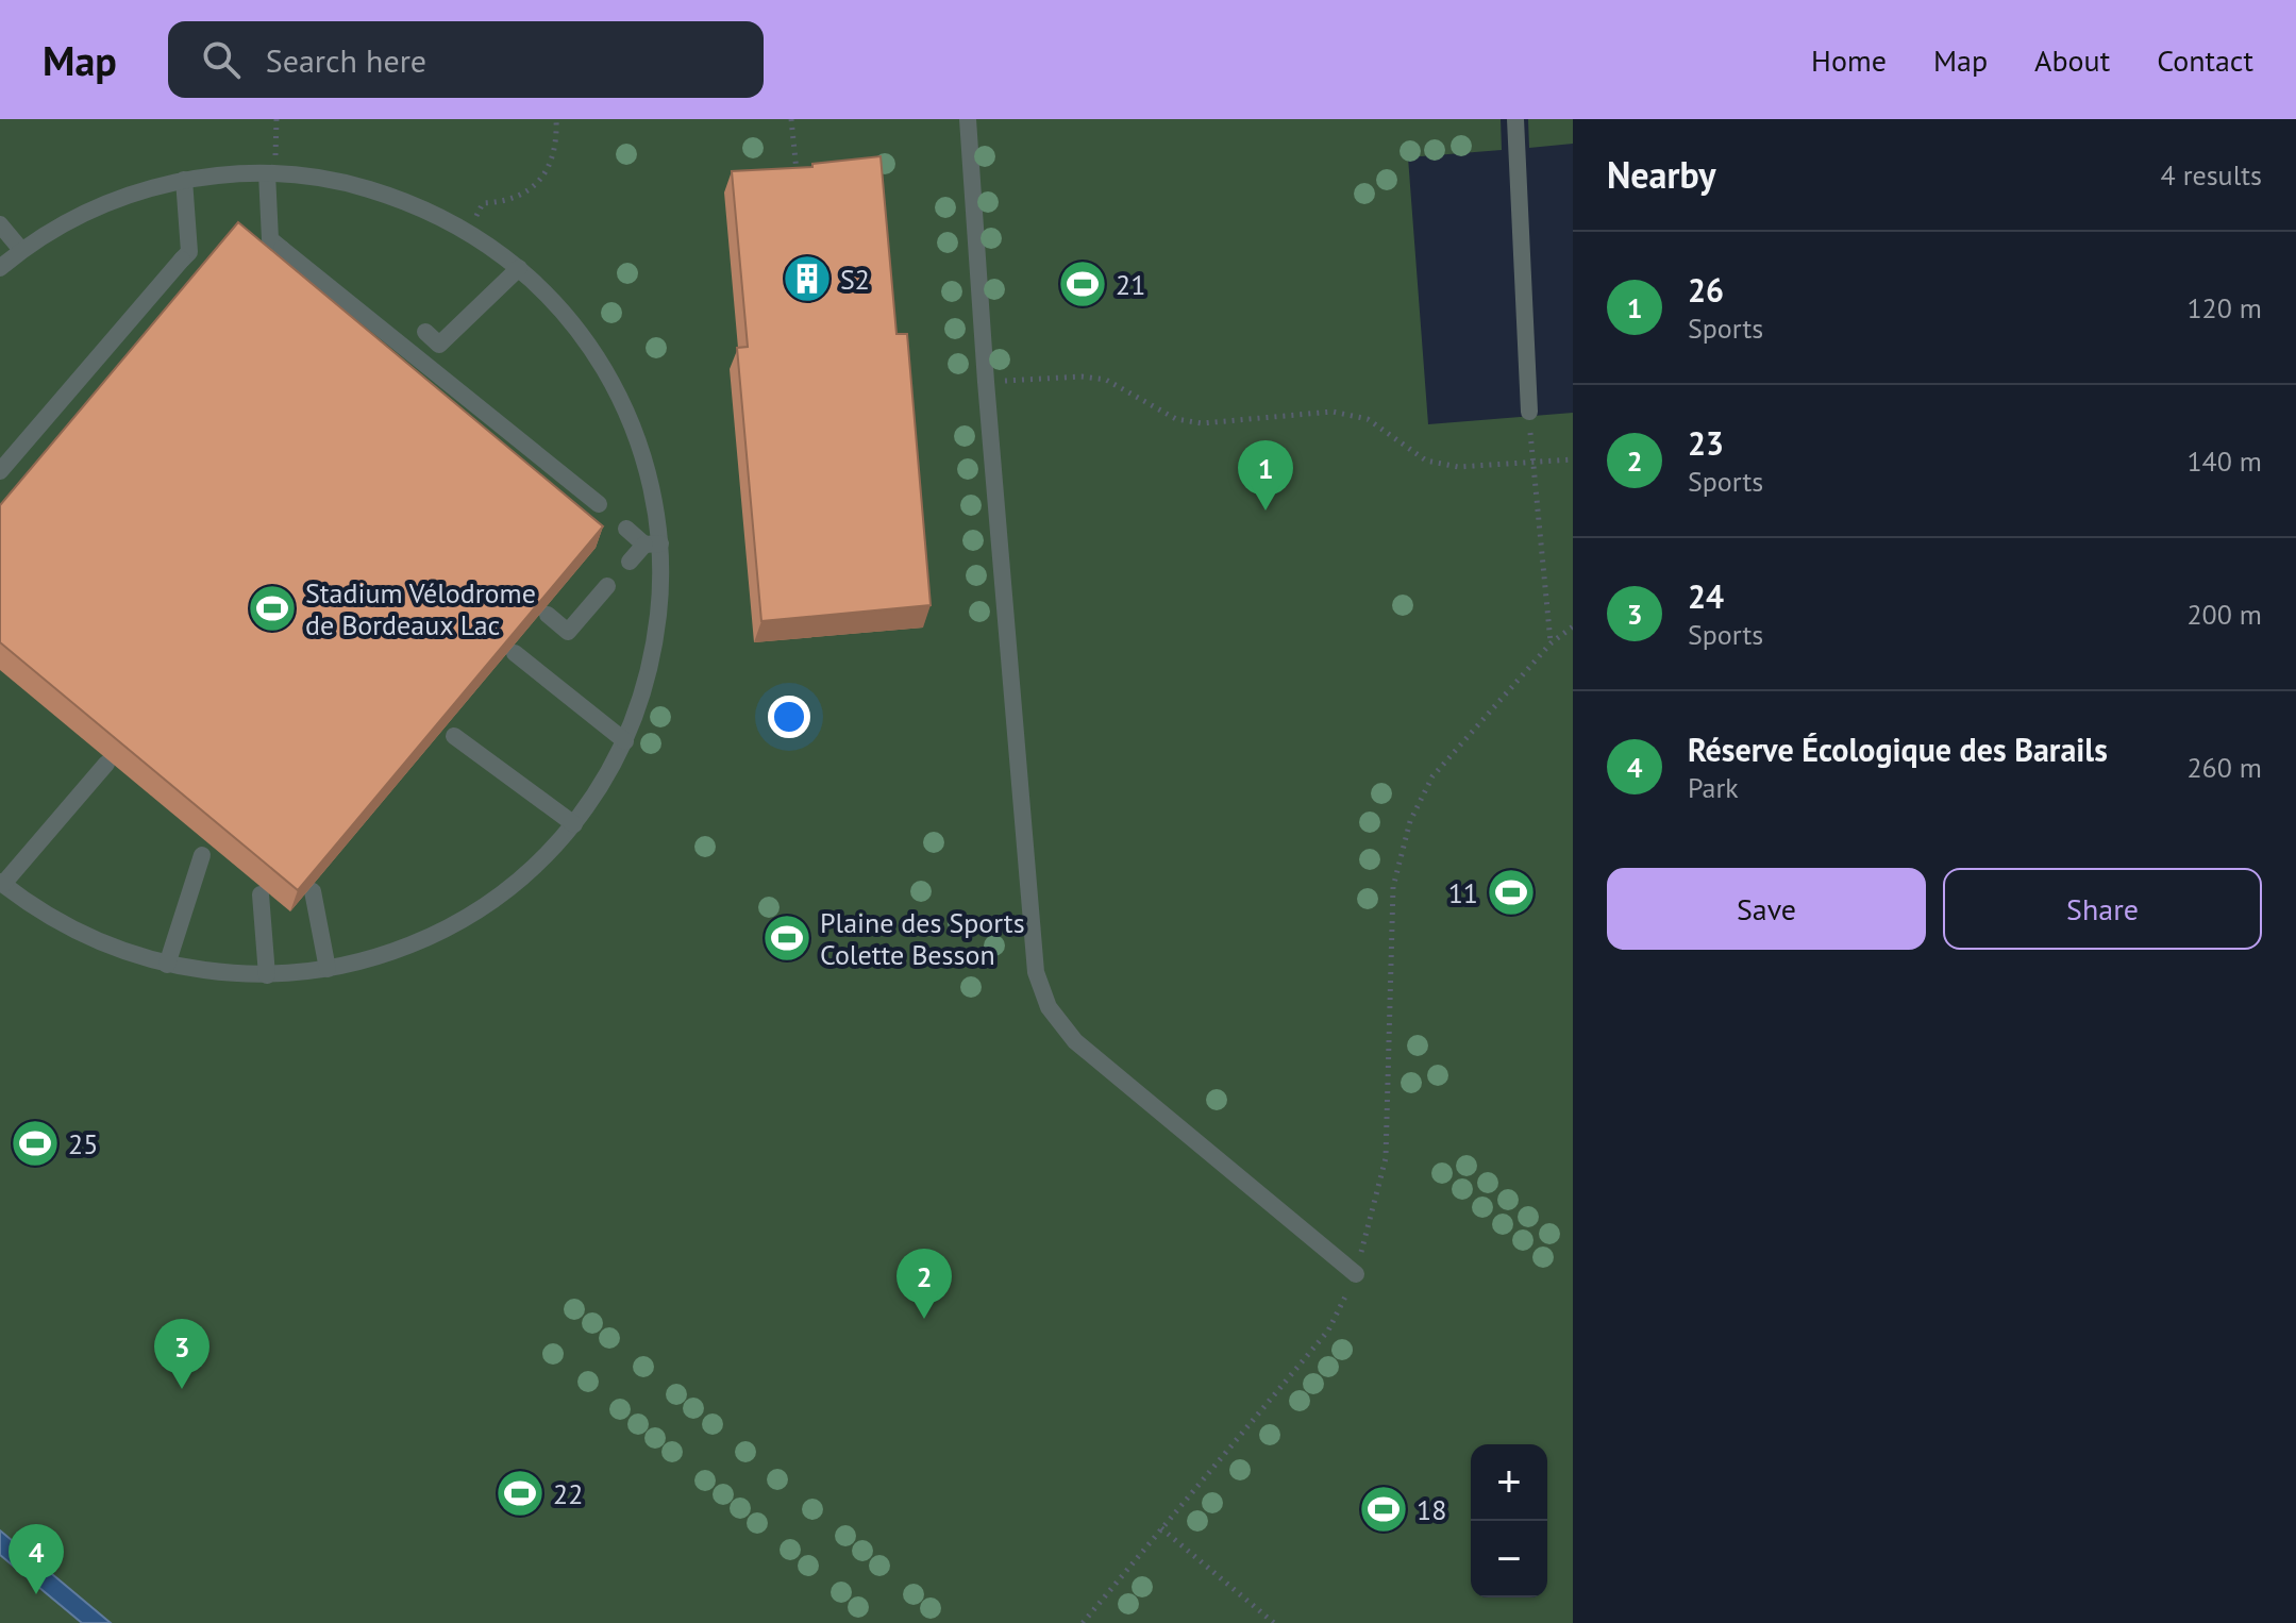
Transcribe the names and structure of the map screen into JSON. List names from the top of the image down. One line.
{"places":{"building":["S2"],"sports":["21","Stadium Vélodrome de Bordeaux Lac","11","Plaine des Sports Colette Besson","25","22","18"]},"page":{"header":"Map","search":"Search here","nav":["Home","Map","About","Contact"],"heading":["Nearby","4 results"],"list":[{"mark":"1","name":"26","note":"Sports","value":"120 m"},{"mark":"2","name":"23","note":"Sports","value":"140 m"},{"mark":"3","name":"24","note":"Sports","value":"200 m"},{"mark":"4","name":"Réserve Écologique des Barails","note":"Park","value":"260 m"}],"pins":["1","2","3","4"],"buttons":["Save","Share"],"map_buttons":["+","−"]}}
